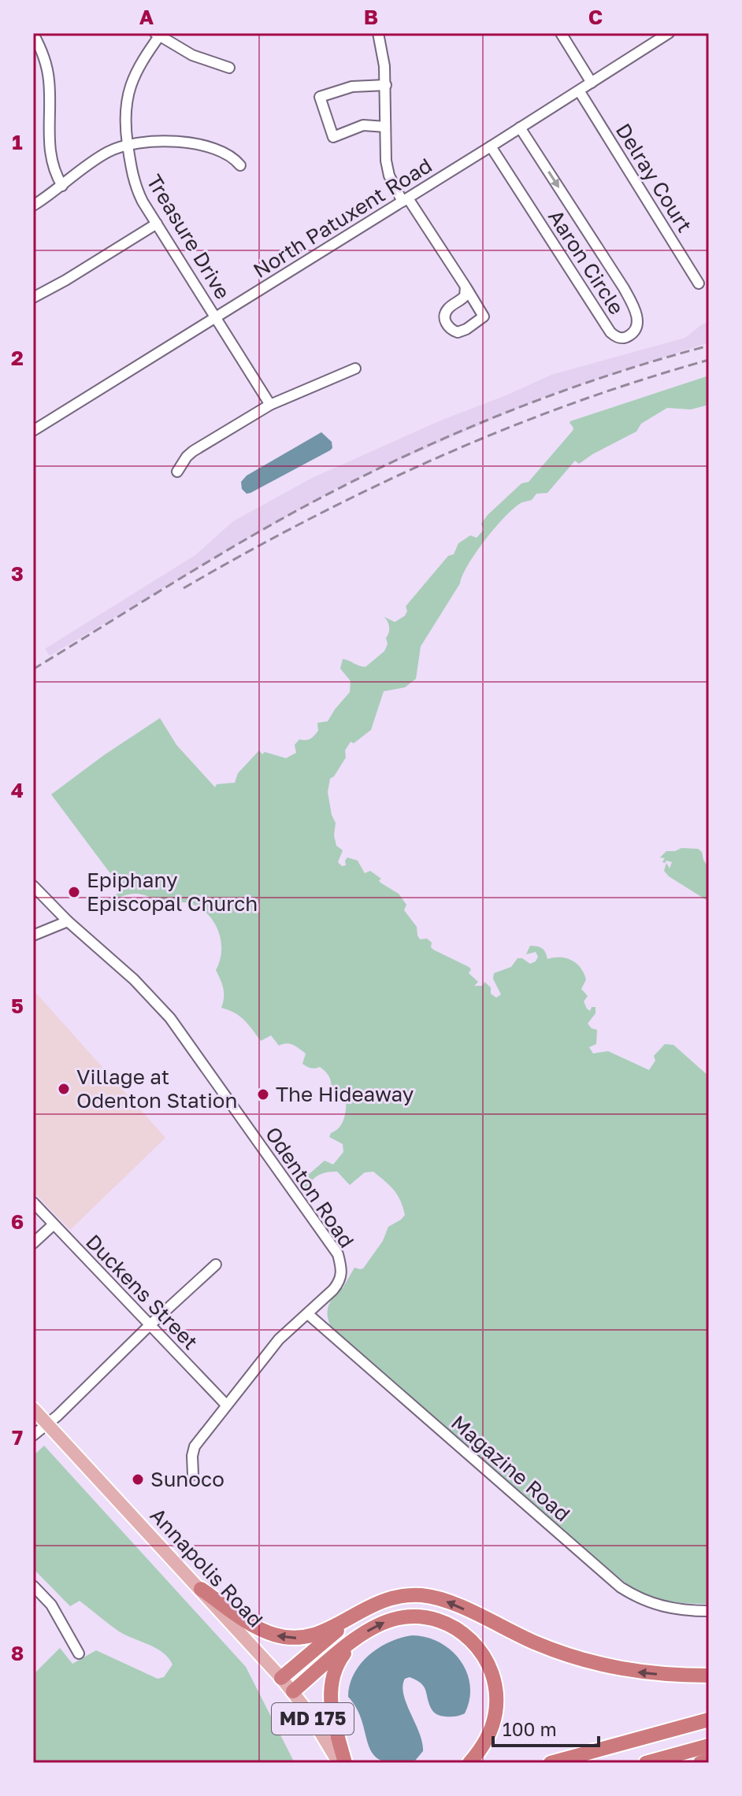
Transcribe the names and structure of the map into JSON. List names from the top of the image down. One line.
{"streets":{"main road":["Annapolis Road","MD 175"],"street":["Delray Court","North Patuxent Road","Treasure Drive","Aaron Circle","Odenton Road","Duckens Street","Magazine Road"]},"crossings":[["Delray Court","North Patuxent Road"],["North Patuxent Road","Treasure Drive"],["North Patuxent Road","Aaron Circle"],["Odenton Road","Duckens Street"],["Odenton Road","Magazine Road"]],"places":["Epiphany Episcopal Church","Village at Odenton Station","The Hideaway","Sunoco"],"scale_bar":"100 m","grid":{"columns":["A","B","C"],"rows":["1","2","3","4","5","6","7","8"]}}
